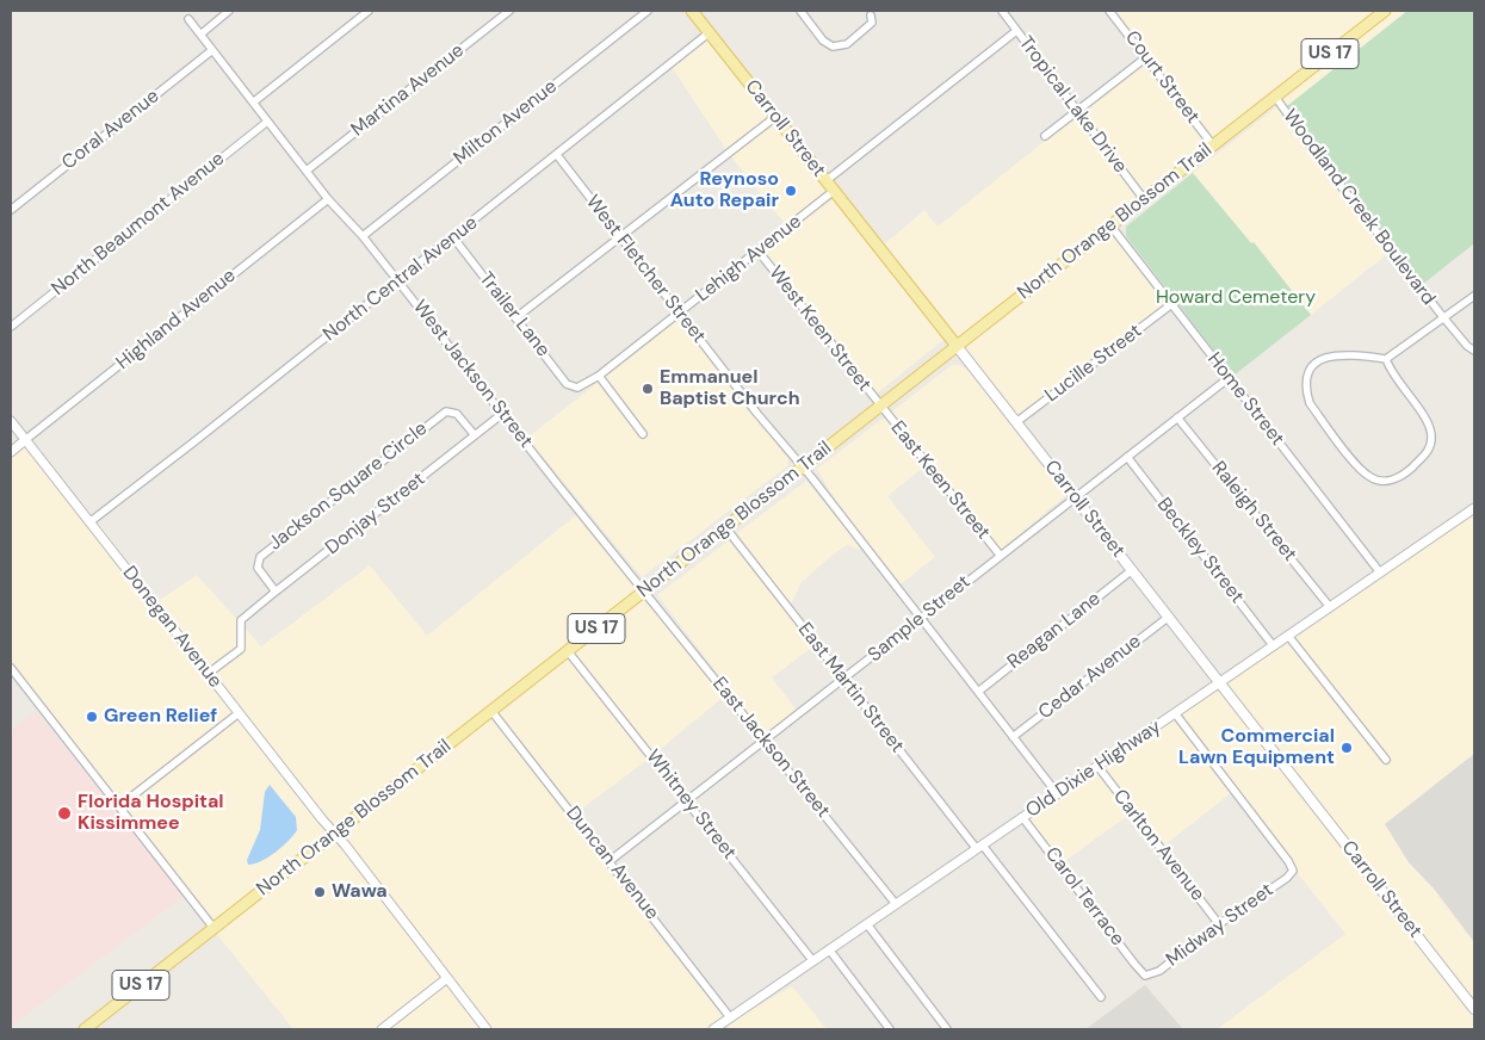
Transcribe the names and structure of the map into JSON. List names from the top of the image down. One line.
{"streets":{"main road":["US 17","Carroll Street","North Orange Blossom Trail"],"street":["Court Street","Martina Avenue","Tropical Lake Drive","Milton Avenue","Coral Avenue","Woodland Creek Boulevard","North Beaumont Avenue","Lehigh Avenue","West Fletcher Street","North Central Avenue","Trailer Lane","Highland Avenue","West Keen Street","Lucille Street","West Jackson Street","Home Street","East Keen Street","Jackson Square Circle","Raleigh Street","Donjay Street","Beckley Street","Sample Street","Donegan Avenue","Reagan Lane","Cedar Avenue","East Martin Street","East Jackson Street","Old Dixie Highway","Whitney Street","Carlton Avenue","Duncan Avenue","Carol Terrace","Midway Street"]},"crossings":[["Court Street","North Orange Blossom Trail"],["Martina Avenue","West Jackson Street"],["Tropical Lake Drive","North Orange Blossom Trail"],["Milton Avenue","West Jackson Street"],["Carroll Street","North Orange Blossom Trail"],["Carroll Street","Lehigh Avenue"],["Carroll Street","North Central Avenue"],["Carroll Street","Lucille Street"],["Carroll Street","Sample Street"],["Carroll Street","Reagan Lane"],["Carroll Street","Cedar Avenue"],["Carroll Street","Old Dixie Highway"],["Coral Avenue","West Jackson Street"],["Woodland Creek Boulevard","North Orange Blossom Trail"],["North Orange Blossom Trail","West Fletcher Street"],["North Orange Blossom Trail","West Keen Street"],["North Orange Blossom Trail","West Jackson Street"],["North Orange Blossom Trail","Home Street"],["North Orange Blossom Trail","East Keen Street"],["North Orange Blossom Trail","Donegan Avenue"],["North Orange Blossom Trail","East Martin Street"],["North Orange Blossom Trail","East Jackson Street"],["North Orange Blossom Trail","Whitney Street"],["North Orange Blossom Trail","Duncan Avenue"],["North Beaumont Avenue","West Jackson Street"],["Lehigh Avenue","West Fletcher Street"],["Lehigh Avenue","Trailer Lane"],["Lehigh Avenue","West Keen Street"],["West Fletcher Street","North Central Avenue"],["West Fletcher Street","Sample Street"],["West Fletcher Street","Reagan Lane"],["West Fletcher Street","Cedar Avenue"],["West Fletcher Street","Old Dixie Highway"],["North Central Avenue","Trailer Lane"],["North Central Avenue","West Jackson Street"],["North Central Avenue","Donegan Avenue"],["Highland Avenue","West Jackson Street"],["Highland Avenue","Donegan Avenue"],["West Keen Street","East Keen Street"],["Lucille Street","Home Street"],["West Jackson Street","Donjay Street"],["West Jackson Street","East Jackson Street"],["Home Street","Sample Street"],["Home Street","Old Dixie Highway"],["East Keen Street","Sample Street"],["Jackson Square Circle","Donjay Street"],["Raleigh Street","Sample Street"],["Raleigh Street","Old Dixie Highway"],["Beckley Street","Sample Street"],["Beckley Street","Old Dixie Highway"],["Sample Street","East Martin Street"],["Sample Street","East Jackson Street"],["Sample Street","Whitney Street"],["Sample Street","Duncan Avenue"],["East Martin Street","Old Dixie Highway"],["East Jackson Street","Old Dixie Highway"],["Old Dixie Highway","Whitney Street"],["Old Dixie Highway","Carlton Avenue"],["Old Dixie Highway","Duncan Avenue"],["Old Dixie Highway","Carol Terrace"],["Old Dixie Highway","Midway Street"],["Carlton Avenue","Midway Street"],["Carol Terrace","Midway Street"]],"parks":["Howard Cemetery"],"places":["Reynoso Auto Repair","Emmanuel Baptist Church","Green Relief","Commercial Lawn Equipment","Florida Hospital Kissimmee","Wawa"]}
